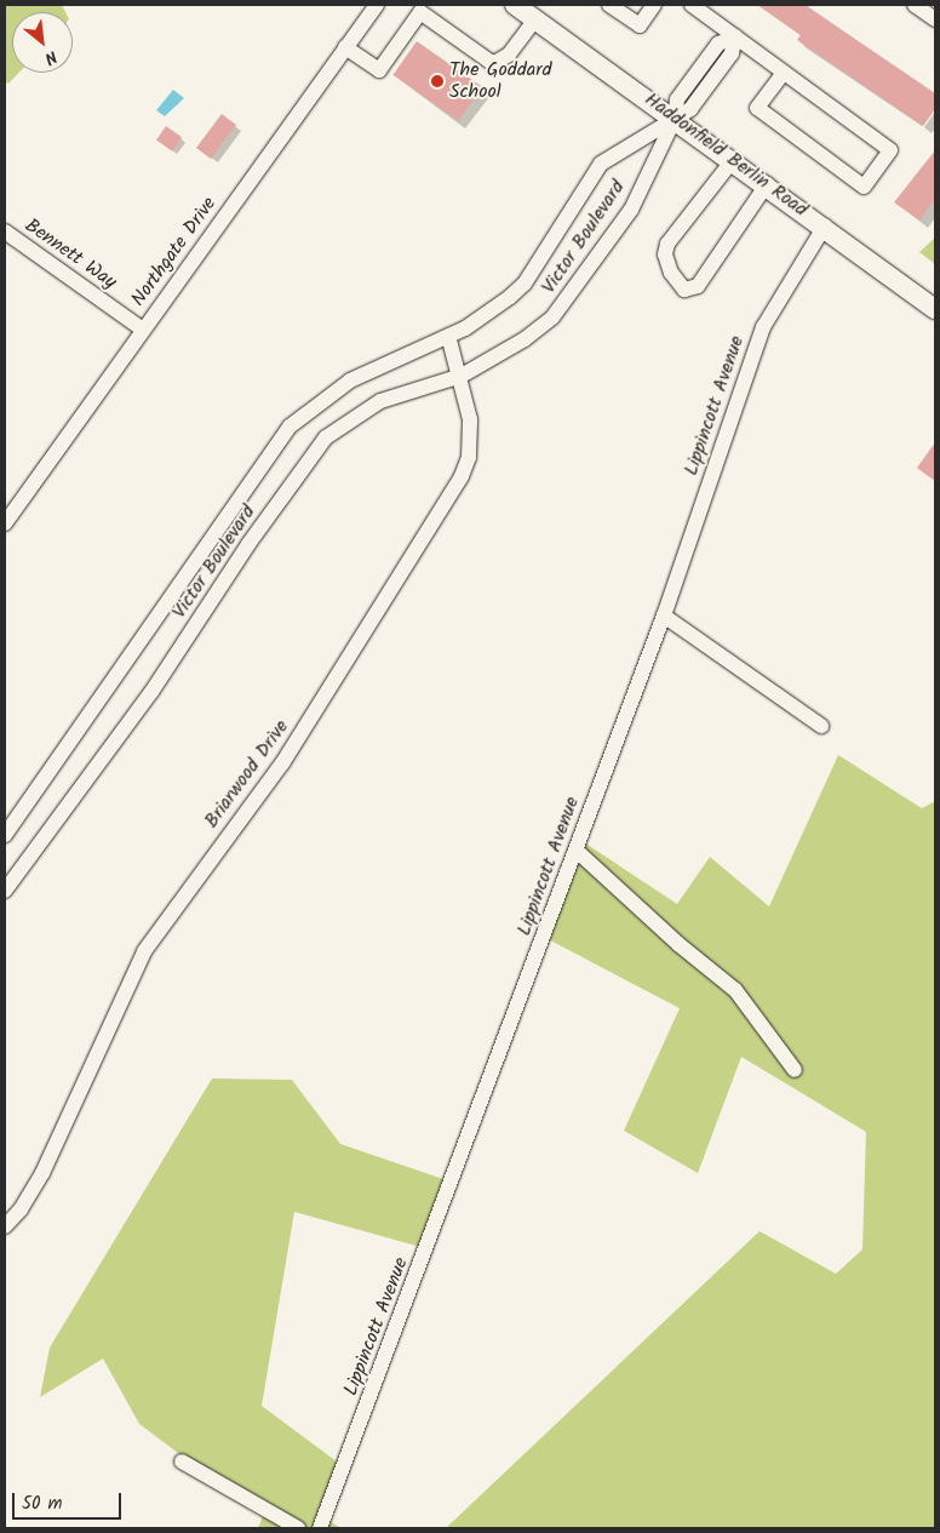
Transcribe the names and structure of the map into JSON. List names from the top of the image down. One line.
{"streets":{"main road":["Haddonfield Berlin Road"],"street":["Victor Boulevard","Northgate Drive","Bennett Way","Lippincott Avenue","Briarwood Drive"]},"crossings":[["Haddonfield Berlin Road","Victor Boulevard"],["Haddonfield Berlin Road","Lippincott Avenue"],["Victor Boulevard","Briarwood Drive"],["Northgate Drive","Bennett Way"]],"places":["The Goddard School"],"scale_bar":"50 m","north":"bottom right"}
